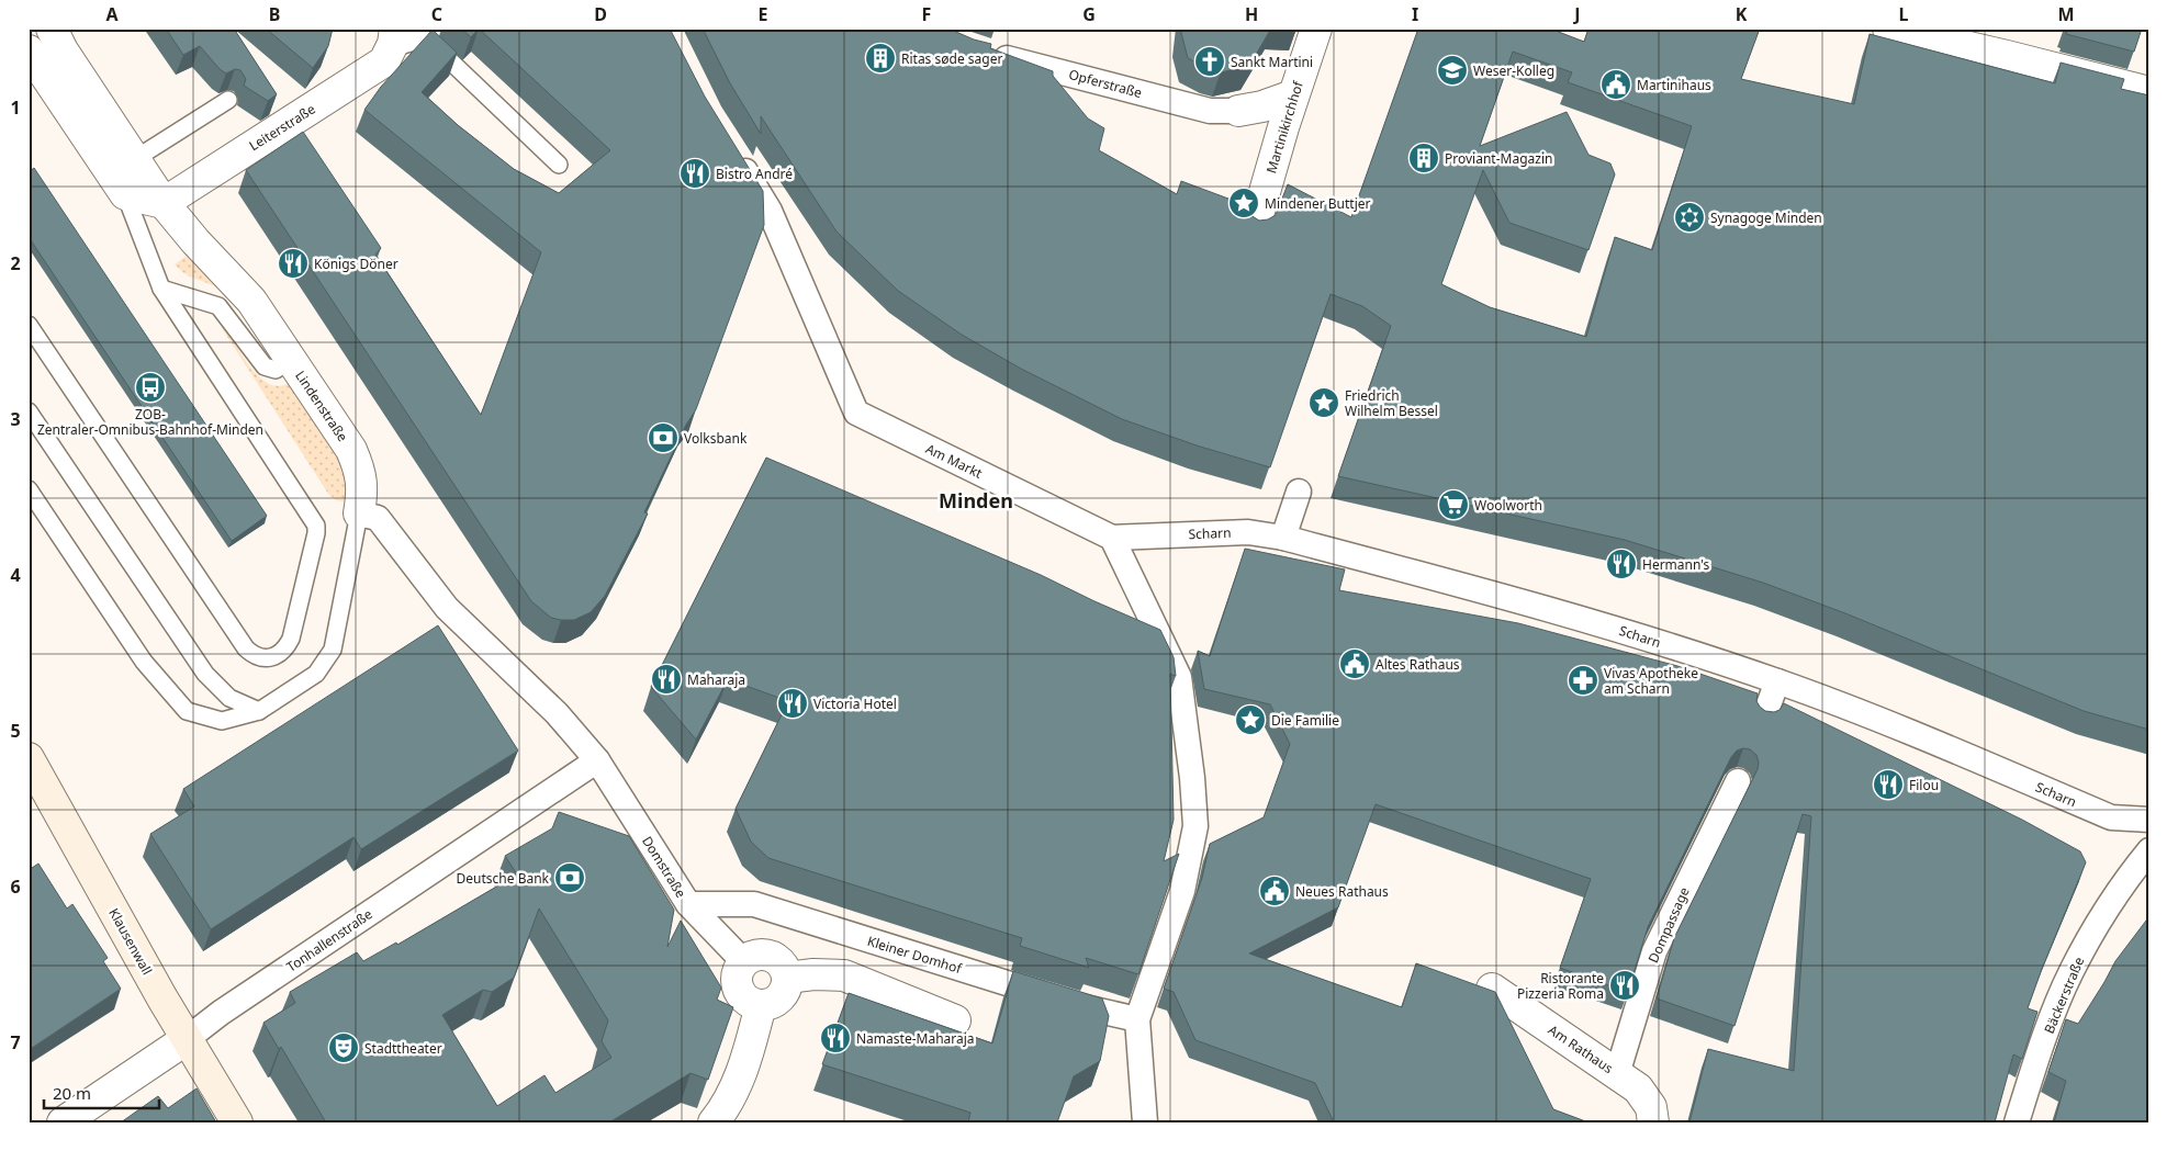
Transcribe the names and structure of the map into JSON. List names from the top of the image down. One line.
{"streets":{"main road":["Klausenwall"],"street":["Opferstraße","Leiterstraße","Martinikirchhof","Lindenstraße","Am Markt","Scharn","Domstraße","Dompassage","Tonhallenstraße","Kleiner Domhof","Bäckerstraße","Am Rathaus"]},"crossings":[["Opferstraße","Martinikirchhof"],["Leiterstraße","Lindenstraße"],["Am Markt","Scharn"],["Domstraße","Tonhallenstraße"],["Domstraße","Kleiner Domhof"],["Dompassage","Am Rathaus"],["Tonhallenstraße","Klausenwall"]],"districts":["Minden"],"places":{"building":["Ritas søde sager","Proviant-Magazin"],"church":["Sankt Martini"],"school or university":["Weser-Kolleg"],"public building":["Martinihaus","Altes Rathaus","Neues Rathaus"],"restaurant":["Bistro André","Königs Döner","Hermann's","Maharaja","Victoria Hotel","Filou","Ristorante Pizzeria Roma","Namaste-Maharaja"],"place":["Mindener Buttjer","Friedrich Wilhelm Bessel","Die Familie"],"synagogue":["Synagoge Minden"],"bus stop":["ZOB- Zentraler-Omnibus-Bahnhof-Minden"],"bank":["Volksbank","Deutsche Bank"],"supermarket":["Woolworth"],"pharmacy":["Vivas Apotheke am Scharn"],"theatre":["Stadttheater"]},"scale_bar":"20 m","grid":{"columns":["A","B","C","D","E","F","G","H","I","J","K","L","M"],"rows":["1","2","3","4","5","6","7"]}}
